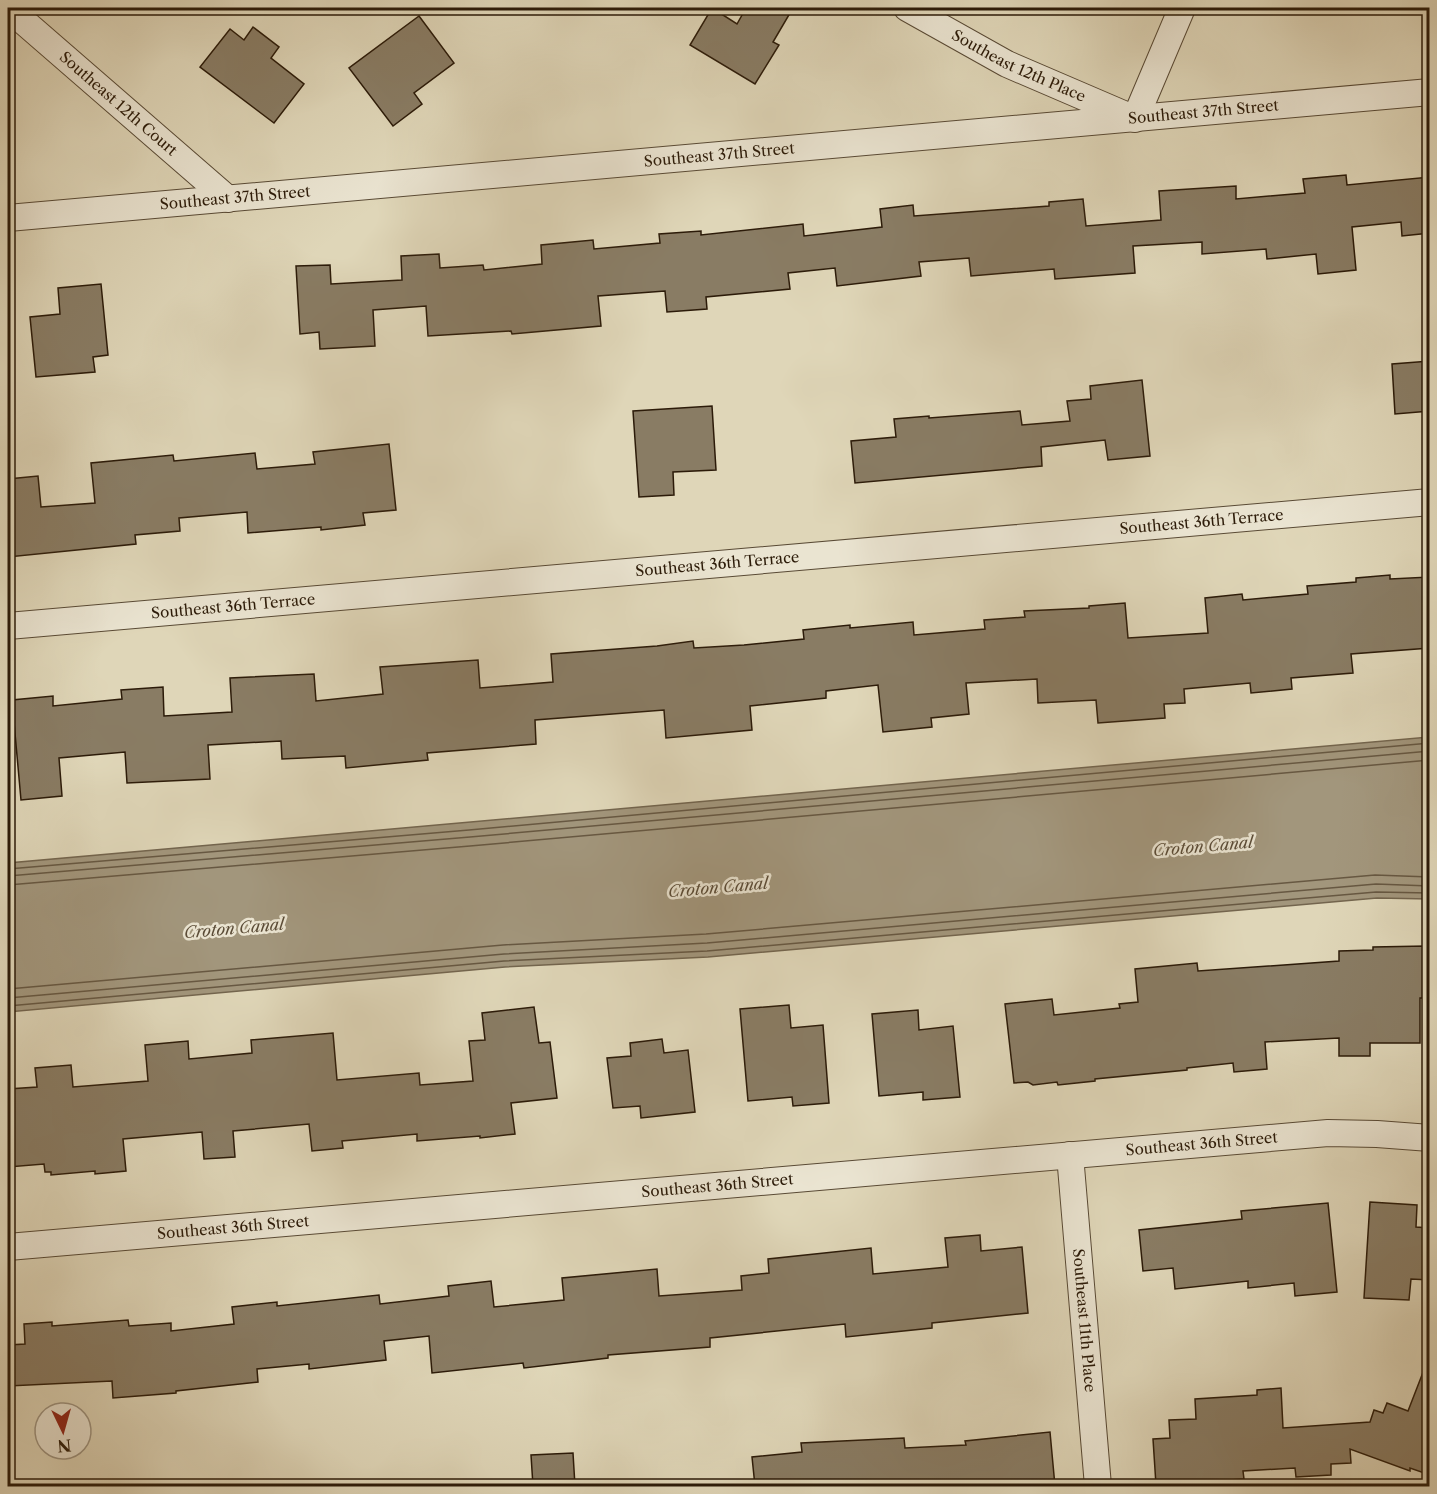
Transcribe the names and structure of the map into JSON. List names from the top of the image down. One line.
{"streets":{"street":["Southeast 12th Place","Southeast 12th Court","Southeast 37th Street","Southeast 36th Terrace","Southeast 36th Street","Southeast 11th Place"]},"crossings":[["Southeast 12th Place","Southeast 37th Street"],["Southeast 12th Court","Southeast 37th Street"],["Southeast 36th Street","Southeast 11th Place"]],"water":["Croton Canal"],"north":"bottom"}
